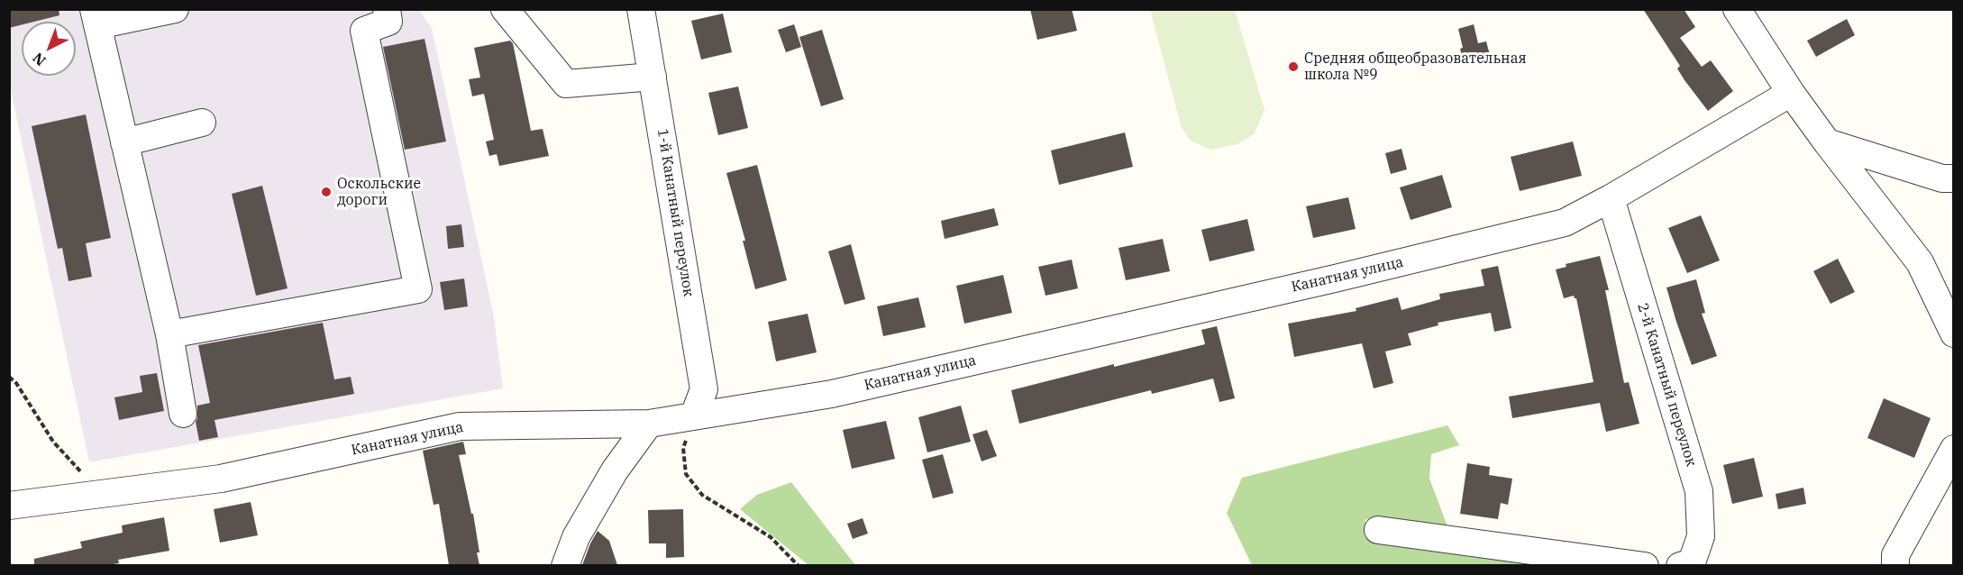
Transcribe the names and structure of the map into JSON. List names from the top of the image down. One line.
{"streets":{"street":["1-й Канатный переулок","Канатная улица","2-й Канатный переулок"]},"crossings":[["1-й Канатный переулок","Канатная улица"],["Канатная улица","2-й Канатный переулок"]],"places":["Средняя общеобразовательная школа №9","Оскольские дороги"],"north":"bottom left"}
